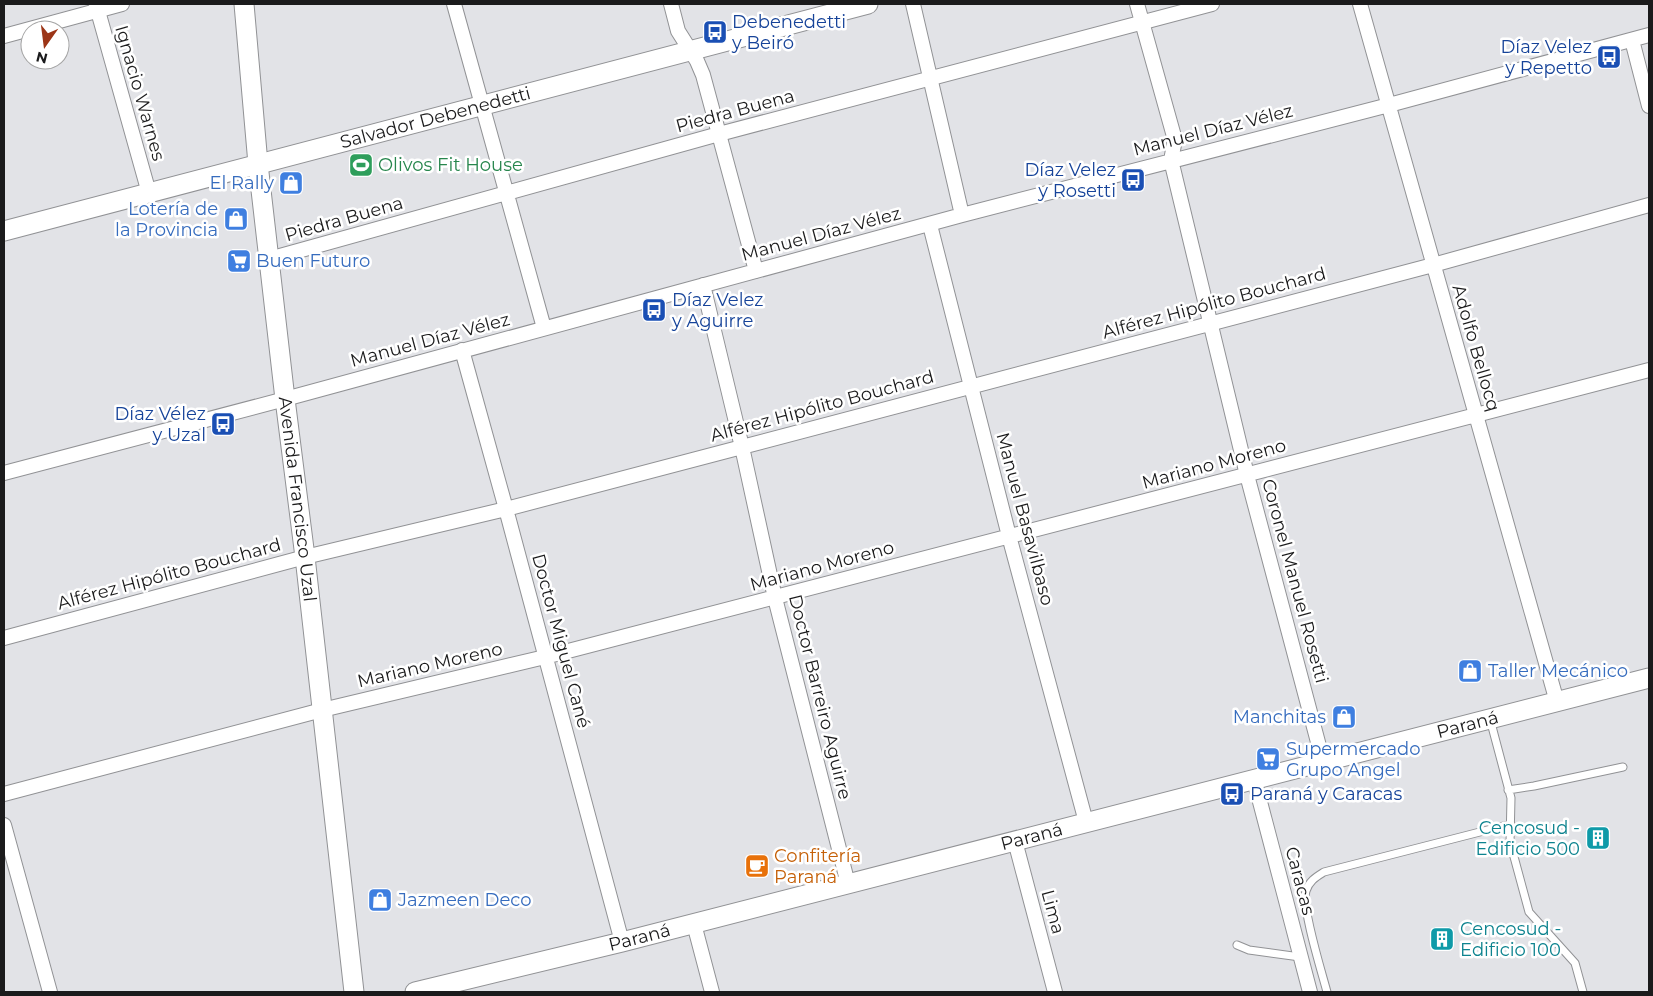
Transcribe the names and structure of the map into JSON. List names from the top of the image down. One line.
{"streets":{"street":["Ignacio Warnes","Piedra Buena","Salvador Debenedetti","Manuel Díaz Vélez","Alférez Hipólito Bouchard","Adolfo Bellocq","Mariano Moreno","Avenida Francisco Uzal","Manuel Basavilbaso","Coronel Manuel Rosetti","Doctor Miguel Cané","Doctor Barreiro Aguirre","Paraná","Caracas","Lima"]},"crossings":[["Ignacio Warnes","Salvador Debenedetti"],["Piedra Buena","Avenida Francisco Uzal"],["Piedra Buena","Coronel Manuel Rosetti"],["Salvador Debenedetti","Avenida Francisco Uzal"],["Manuel Díaz Vélez","Adolfo Bellocq"],["Manuel Díaz Vélez","Avenida Francisco Uzal"],["Manuel Díaz Vélez","Manuel Basavilbaso"],["Manuel Díaz Vélez","Coronel Manuel Rosetti"],["Manuel Díaz Vélez","Doctor Miguel Cané"],["Manuel Díaz Vélez","Doctor Barreiro Aguirre"],["Alférez Hipólito Bouchard","Adolfo Bellocq"],["Alférez Hipólito Bouchard","Avenida Francisco Uzal"],["Alférez Hipólito Bouchard","Manuel Basavilbaso"],["Alférez Hipólito Bouchard","Coronel Manuel Rosetti"],["Alférez Hipólito Bouchard","Doctor Miguel Cané"],["Alférez Hipólito Bouchard","Doctor Barreiro Aguirre"],["Adolfo Bellocq","Mariano Moreno"],["Adolfo Bellocq","Paraná"],["Mariano Moreno","Avenida Francisco Uzal"],["Mariano Moreno","Manuel Basavilbaso"],["Mariano Moreno","Coronel Manuel Rosetti"],["Mariano Moreno","Doctor Miguel Cané"],["Mariano Moreno","Doctor Barreiro Aguirre"],["Manuel Basavilbaso","Paraná"],["Coronel Manuel Rosetti","Paraná"],["Doctor Miguel Cané","Paraná"],["Doctor Barreiro Aguirre","Paraná"],["Paraná","Caracas"],["Paraná","Lima"]],"places":{"bus stop":["Debenedetti y Beiró","Díaz Velez y Repetto","Díaz Velez y Rosetti","Díaz Velez y Aguirre","Díaz Vélez y Uzal","Paraná y Caracas"],"sports":["Olivos Fit House"],"shop":["El Rally","Lotería de la Provincia","Taller Mecánico","Manchitas","Jazmeen Deco"],"supermarket":["Buen Futuro","Supermercado Grupo Angel"],"building":["Cencosud - Edificio 500","Cencosud - Edificio 100"],"cafe":["Confitería Paraná"]},"north":"bottom"}
